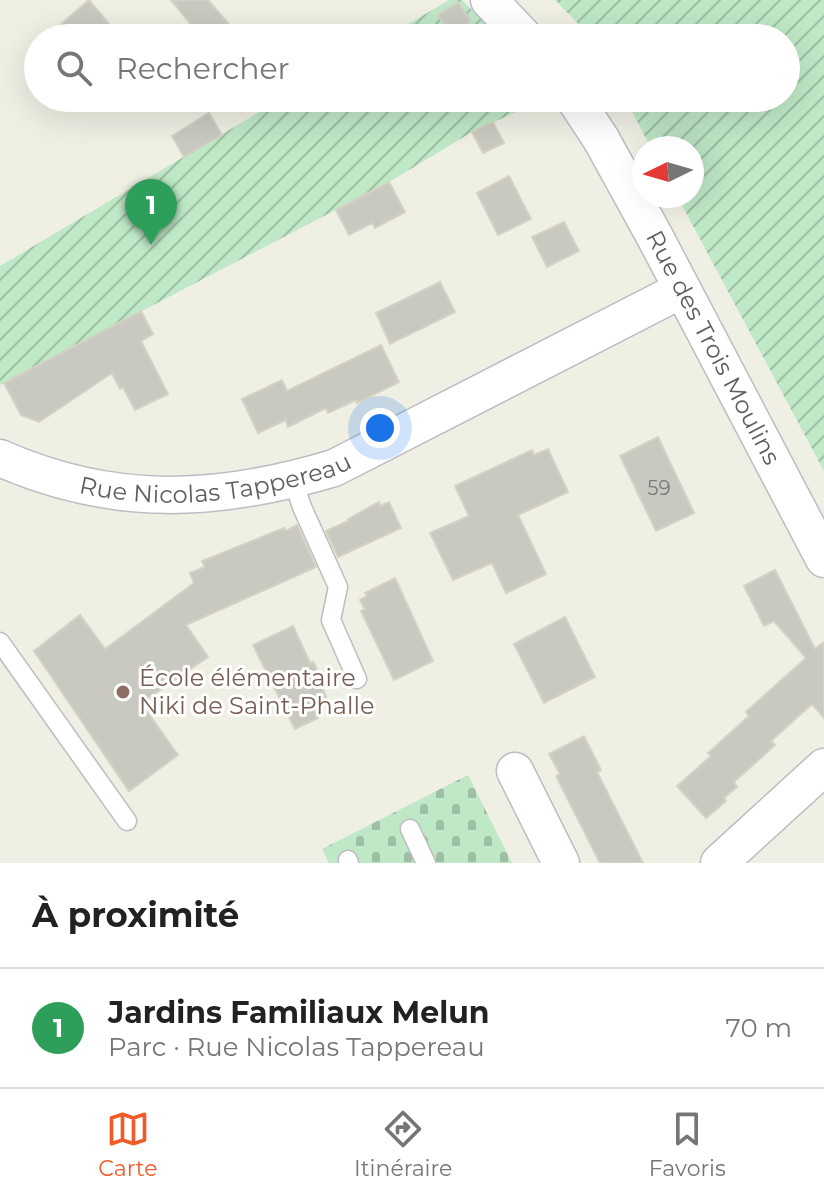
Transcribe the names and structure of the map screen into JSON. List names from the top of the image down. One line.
{"streets":{"street":["Rue des Trois Moulins","Rue Nicolas Tappereau"]},"crossings":[["Rue des Trois Moulins","Rue Nicolas Tappereau"]],"places":["École élémentaire Niki de Saint-Phalle"],"house_numbers":["59"],"north":"left","page":{"search":"Rechercher","pins":"1","heading":"À proximité","list":[{"mark":"1","name":"Jardins Familiaux Melun","note":"Parc · Rue Nicolas Tappereau","value":"70 m"}],"nav":["Carte","Itinéraire","Favoris"]}}
